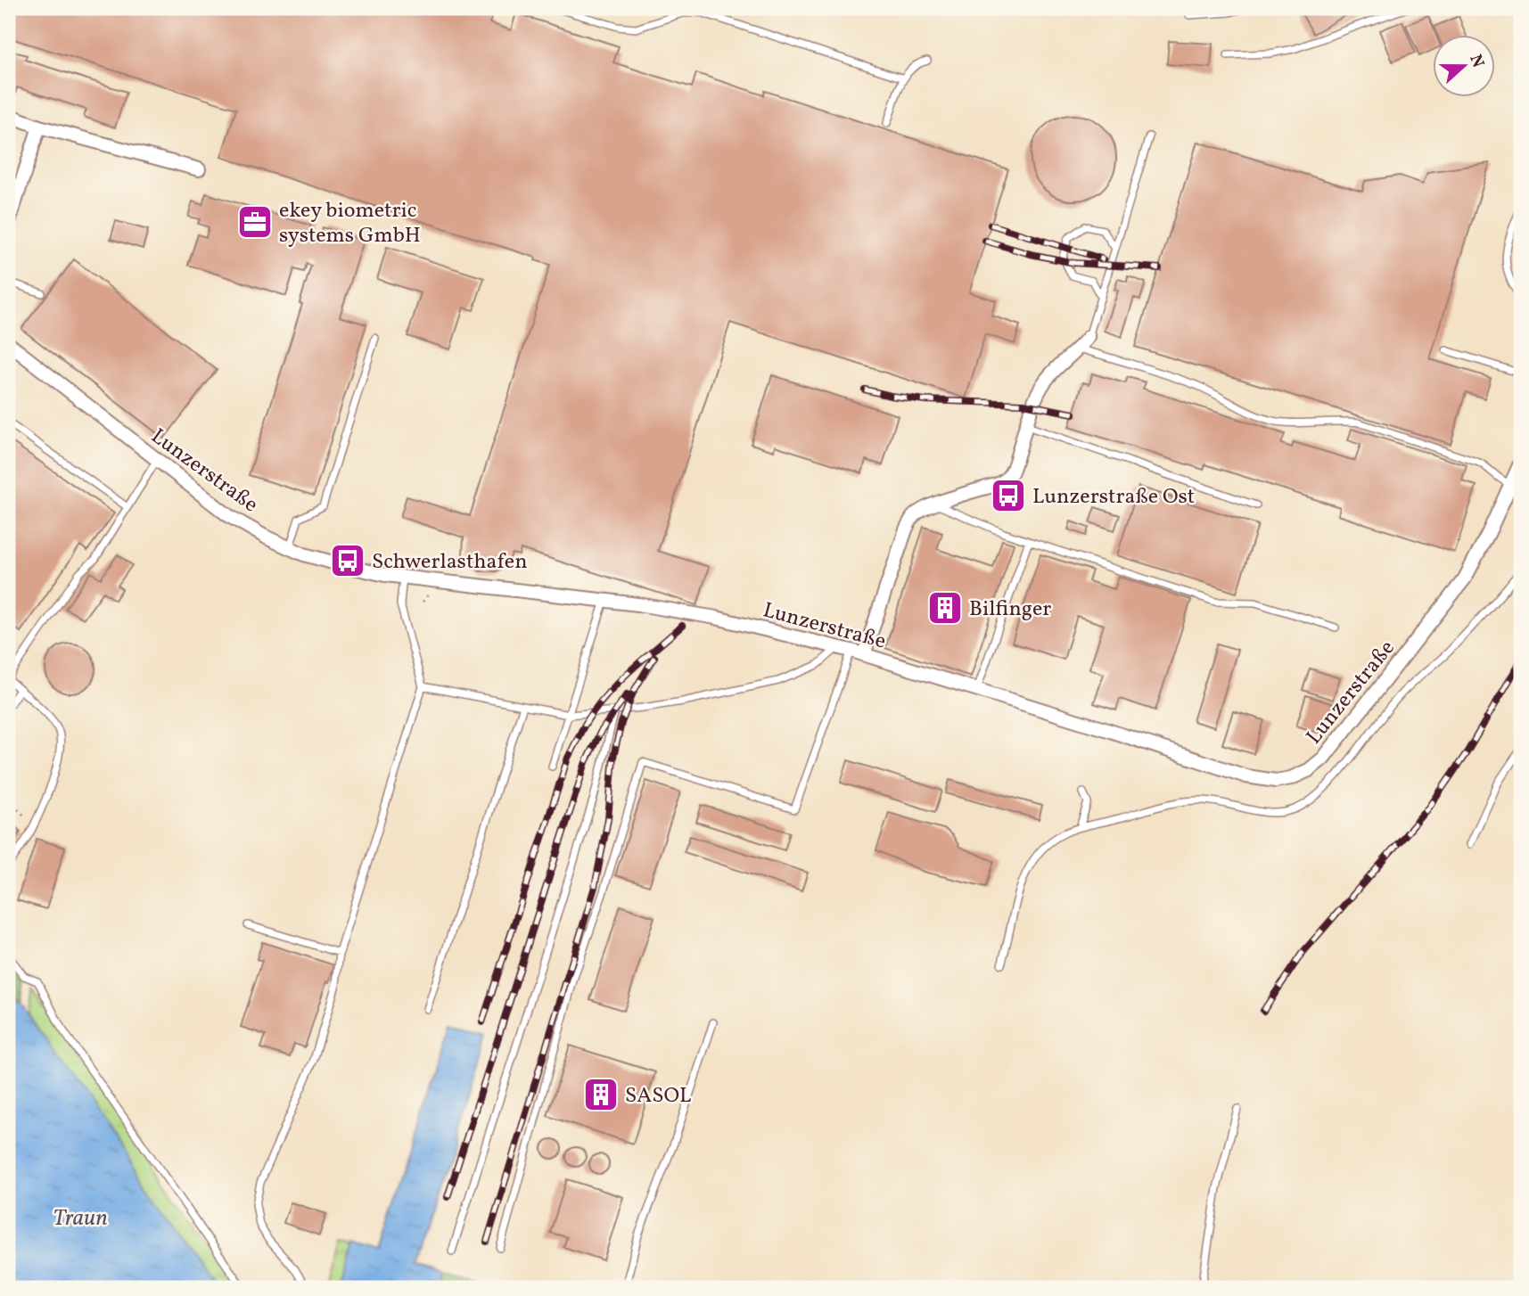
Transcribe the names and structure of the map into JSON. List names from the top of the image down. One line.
{"streets":{"street":["Lunzerstraße"]},"water":["Traun"],"places":{"office":["ekey biometric systems GmbH"],"bus stop":["Lunzerstraße Ost","Schwerlasthafen"],"building":["Bilfinger","SASOL"]},"north":"right"}
